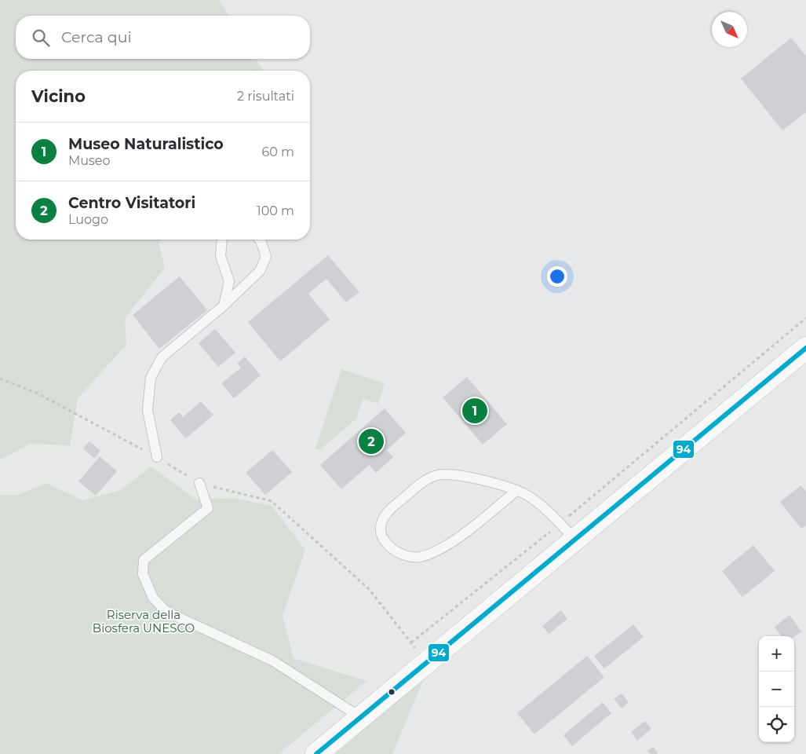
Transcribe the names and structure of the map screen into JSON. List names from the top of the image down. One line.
{"parks":["Riserva della Biosfera UNESCO"],"lines":["transit line 94"],"north":"bottom right","page":{"search":"Cerca qui","heading":["Vicino","2 risultati"],"list":[{"mark":"1","name":"Museo Naturalistico","note":"Museo","value":"60 m"},{"mark":"2","name":"Centro Visitatori","note":"Luogo","value":"100 m"}],"pins":["1","2"],"map_buttons":["+","−"]}}
